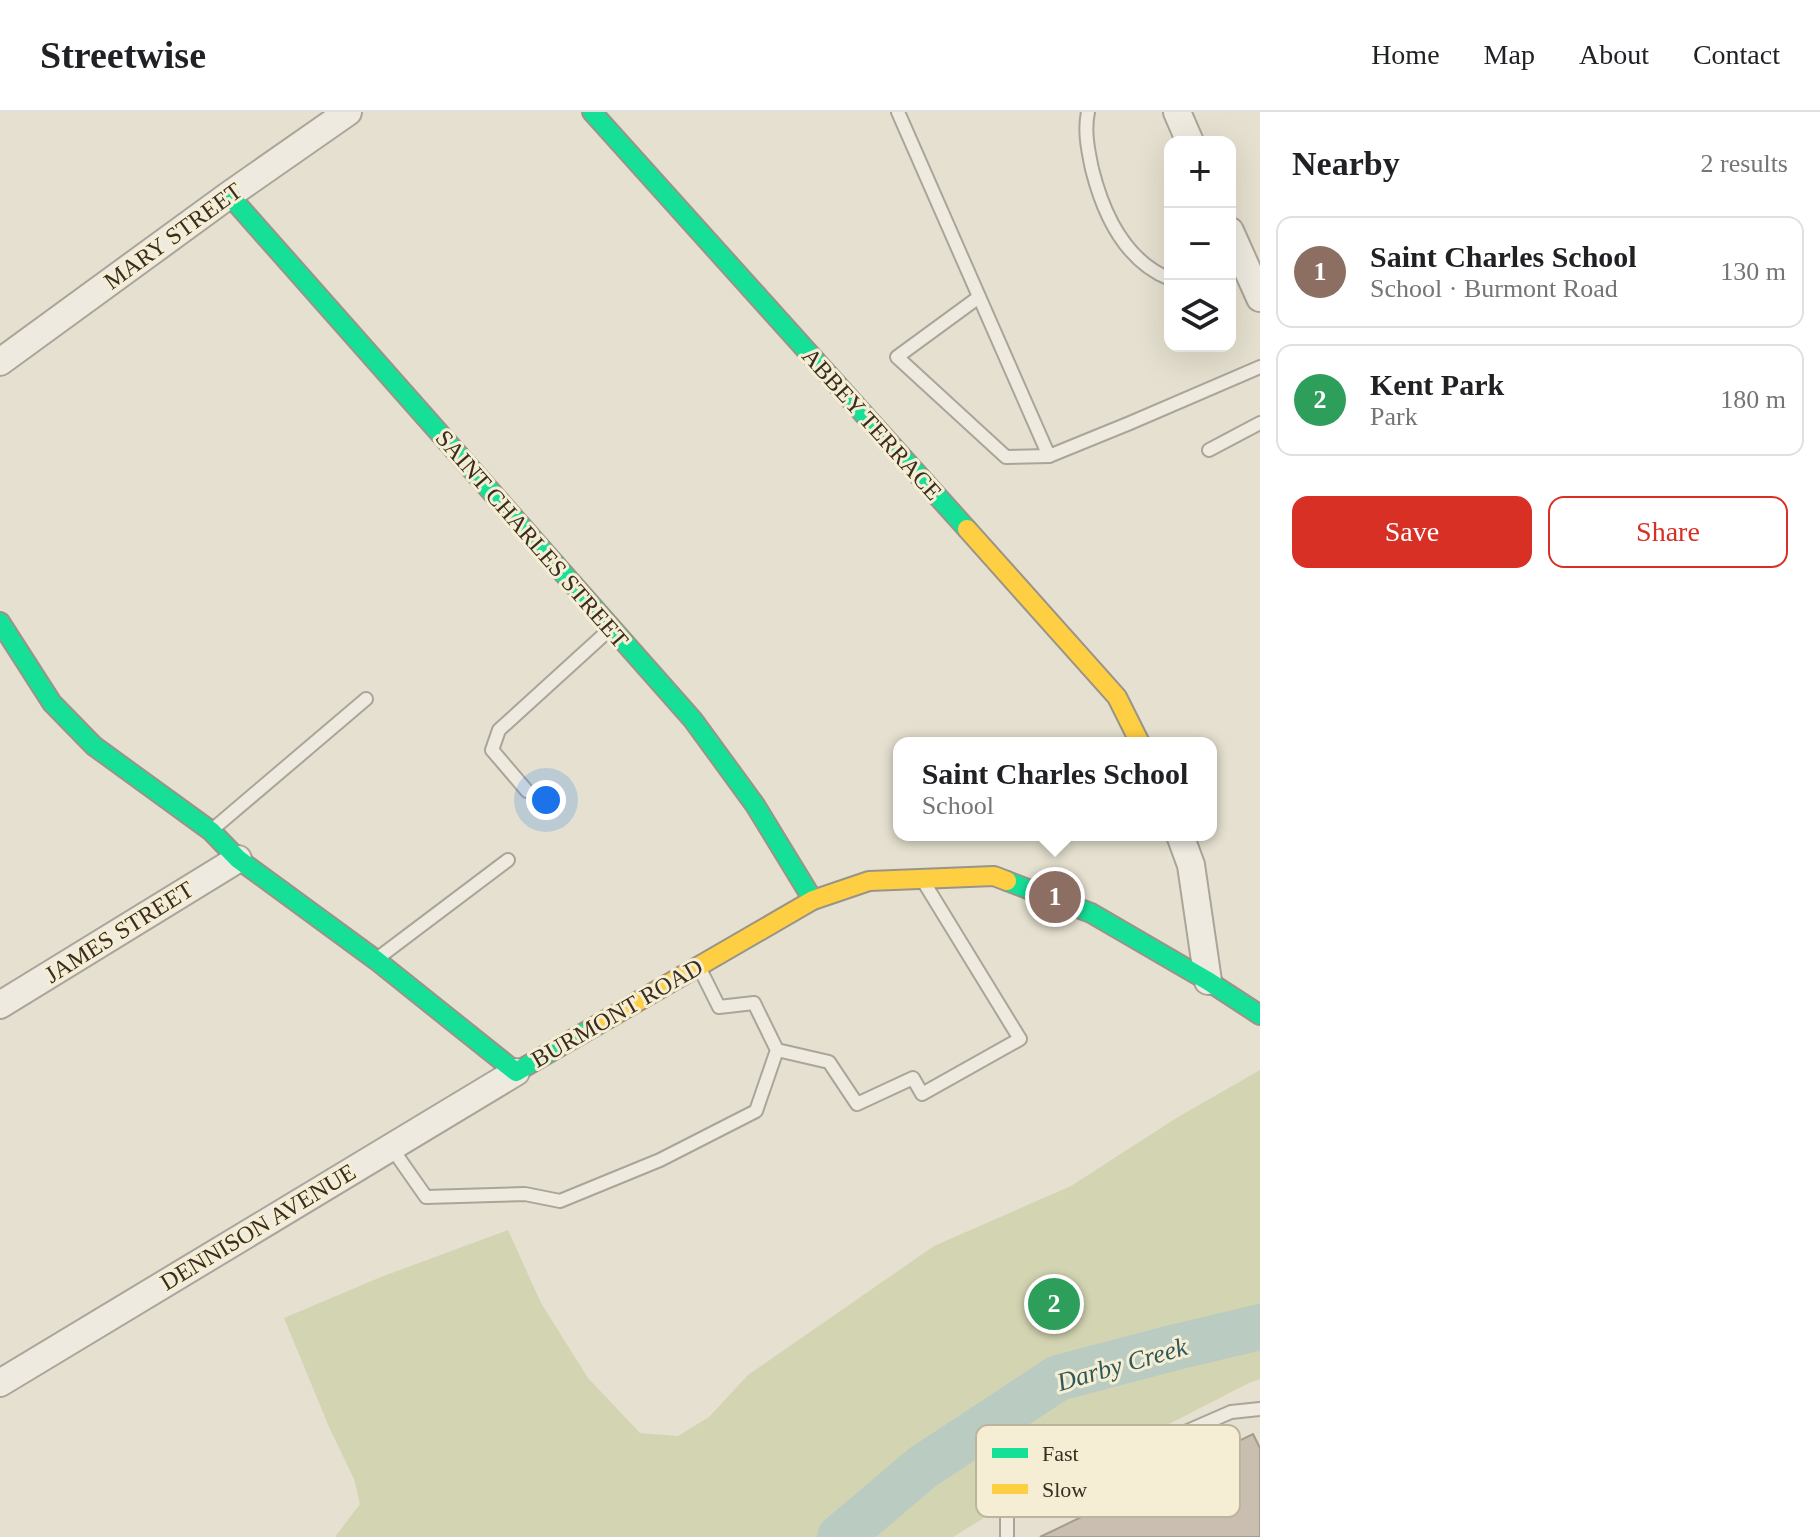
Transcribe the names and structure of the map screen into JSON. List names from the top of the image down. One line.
{"streets":{"street":["MARY STREET","ABBEY TERRACE","SAINT CHARLES STREET","JAMES STREET","BURMONT ROAD","DENNISON AVENUE"]},"crossings":[["MARY STREET","SAINT CHARLES STREET"],["SAINT CHARLES STREET","BURMONT ROAD"],["JAMES STREET","BURMONT ROAD"],["BURMONT ROAD","DENNISON AVENUE"]],"water":["Darby Creek"],"legend":["Fast","Slow"],"page":{"header":"Streetwise","nav":["Home","Map","About","Contact"],"heading":["Nearby","2 results"],"map_buttons":["+","−"],"list":[{"mark":"1","name":"Saint Charles School","note":"School · Burmont Road","value":"130 m"},{"mark":"2","name":"Kent Park","note":"Park","value":"180 m"}],"buttons":["Save","Share"],"popup":["Saint Charles School","School"],"pins":["1","2"]}}
